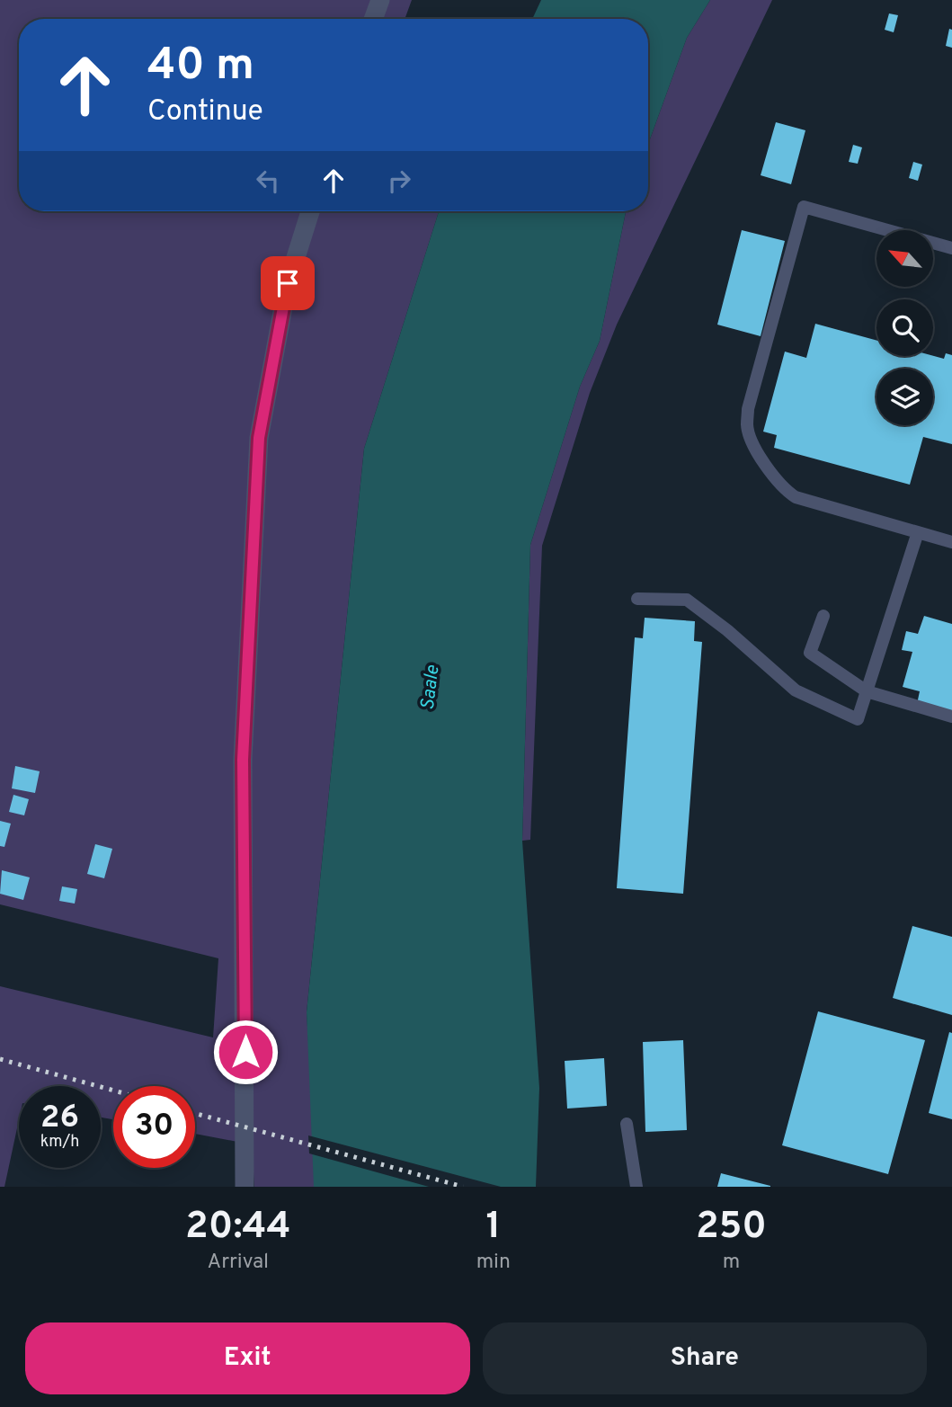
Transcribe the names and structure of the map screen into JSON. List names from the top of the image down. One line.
{"water":["Saale"],"north":"top left","page":{"turn":["40 m","Continue"],"speed":"26 km/h","limit":"30","eta":["20:44","Arrival","1","min","250","m"],"buttons":["Exit","Share"]}}
